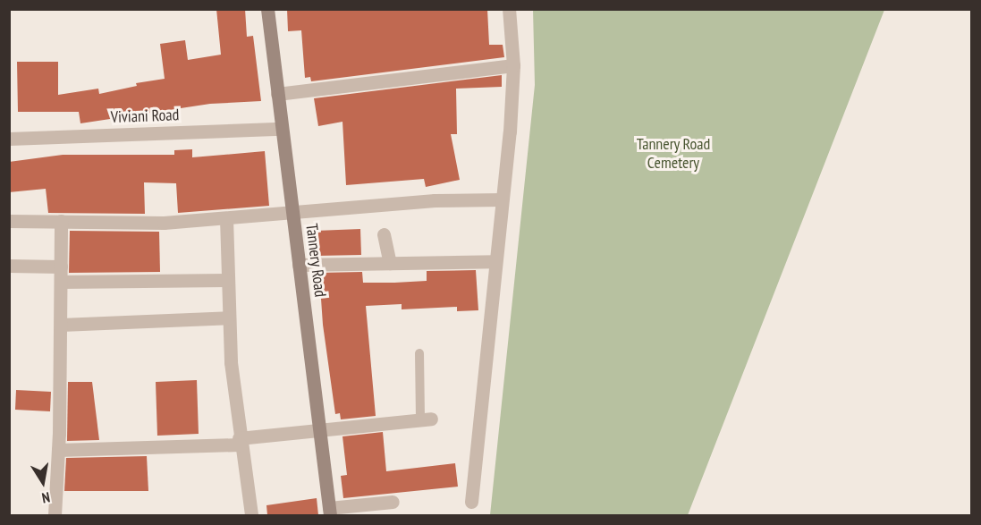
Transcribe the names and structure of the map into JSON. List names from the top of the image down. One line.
{"streets":{"main road":["Tannery Road"],"street":["Viviani Road"]},"crossings":[["Viviani Road","Tannery Road"]],"parks":["Tannery Road Cemetery"],"north":"bottom"}
